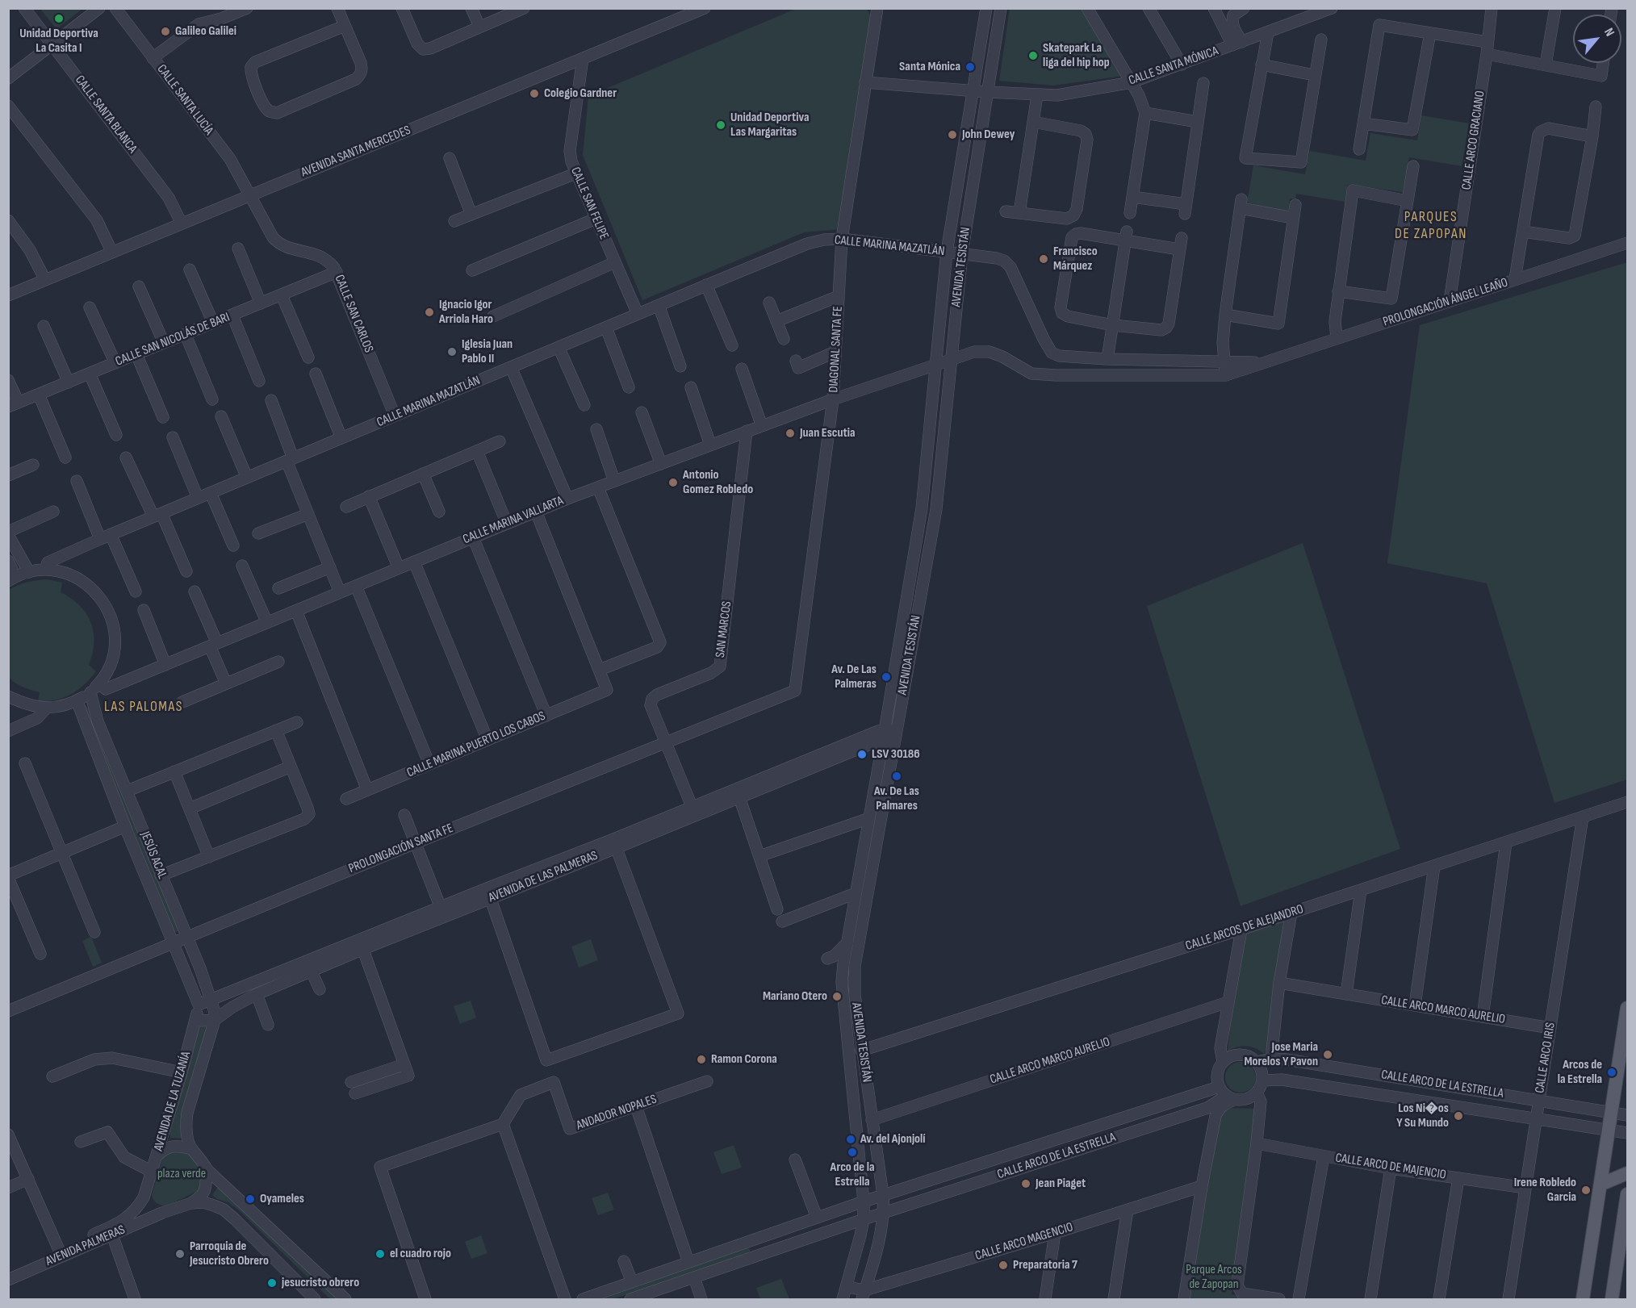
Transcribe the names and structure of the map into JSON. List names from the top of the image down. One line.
{"streets":{"street":["CALLE SANTA MÓNICA","CALLE SANTA LUCÍA","CALLE SANTA BLANCA","CALLE ARCO GRACIANO","AVENIDA SANTA MERCEDES","CALLE SAN FELIPE","CALLE MARINA MAZATLÁN","AVENIDA TESISTÁN","PROLONGACIÓN ÁNGEL LEAÑO","CALLE SAN CARLOS","CALLE SAN NICOLÁS DE BARI","DIAGONAL SANTA FE","CALLE MARINA VALLARTA","SAN MARCOS","CALLE MARINA PUERTO LOS CABOS","PROLONGACIÓN SANTA FE","JESÚS ACAL","AVENIDA DE LAS PALMERAS","CALLE ARCOS DE ALEJANDRO","CALLE ARCO MARCO AURELIO","CALLE ARCO IRIS","CALLE ARCO DE LA ESTRELLA","AVENIDA DE LA TUZANÍA","ANDADOR NOPALES","CALLE ARCO DE MAJENCIO","CALLE ARCO MAGENCIO","AVENIDA PALMERAS"]},"crossings":[["CALLE SANTA MÓNICA","AVENIDA TESISTÁN"],["CALLE SANTA MÓNICA","DIAGONAL SANTA FE"],["CALLE SANTA LUCÍA","AVENIDA SANTA MERCEDES"],["CALLE SANTA LUCÍA","CALLE SAN CARLOS"],["CALLE SANTA BLANCA","AVENIDA SANTA MERCEDES"],["CALLE ARCO GRACIANO","PROLONGACIÓN ÁNGEL LEAÑO"],["AVENIDA SANTA MERCEDES","CALLE SAN FELIPE"],["AVENIDA SANTA MERCEDES","CALLE SAN CARLOS"],["CALLE SAN FELIPE","CALLE MARINA MAZATLÁN"],["CALLE MARINA MAZATLÁN","AVENIDA TESISTÁN"],["CALLE MARINA MAZATLÁN","CALLE SAN CARLOS"],["CALLE MARINA MAZATLÁN","DIAGONAL SANTA FE"],["AVENIDA TESISTÁN","PROLONGACIÓN ÁNGEL LEAÑO"],["AVENIDA TESISTÁN","CALLE MARINA VALLARTA"],["AVENIDA TESISTÁN","AVENIDA DE LAS PALMERAS"],["AVENIDA TESISTÁN","CALLE ARCOS DE ALEJANDRO"],["AVENIDA TESISTÁN","CALLE ARCO MARCO AURELIO"],["AVENIDA TESISTÁN","CALLE ARCO DE LA ESTRELLA"],["AVENIDA TESISTÁN","CALLE ARCO MAGENCIO"],["PROLONGACIÓN ÁNGEL LEAÑO","CALLE MARINA VALLARTA"],["CALLE SAN CARLOS","CALLE SAN NICOLÁS DE BARI"],["DIAGONAL SANTA FE","CALLE MARINA VALLARTA"],["DIAGONAL SANTA FE","PROLONGACIÓN SANTA FE"],["CALLE MARINA VALLARTA","SAN MARCOS"],["SAN MARCOS","PROLONGACIÓN SANTA FE"],["SAN MARCOS","AVENIDA DE LAS PALMERAS"],["PROLONGACIÓN SANTA FE","JESÚS ACAL"],["JESÚS ACAL","AVENIDA DE LAS PALMERAS"],["JESÚS ACAL","AVENIDA DE LA TUZANÍA"],["AVENIDA DE LAS PALMERAS","AVENIDA DE LA TUZANÍA"],["CALLE ARCOS DE ALEJANDRO","CALLE ARCO IRIS"],["CALLE ARCO MARCO AURELIO","CALLE ARCO IRIS"],["CALLE ARCO IRIS","CALLE ARCO DE LA ESTRELLA"],["CALLE ARCO IRIS","CALLE ARCO DE MAJENCIO"],["AVENIDA DE LA TUZANÍA","AVENIDA PALMERAS"]],"districts":["PARQUES DE ZAPOPAN","LAS PALOMAS"],"parks":["plaza verde","Parque Arcos de Zapopan"],"places":["Unidad Deportiva La Casita I","Galileo Galilei","Skatepark La liga del hip hop","Santa Mónica","Colegio Gardner","Unidad Deportiva Las Margaritas","John Dewey","Francisco Márquez","Ignacio Igor Arriola Haro","Iglesia Juan Pablo II","Juan Escutia","Antonio Gomez Robledo","Av. De Las Palmeras","LSV 30186","Av. De Las Palmares","Mariano Otero","Jose Maria Morelos Y Pavon","Ramon Corona","Arcos de la Estrella","Los Ni�os Y Su Mundo","Av. del Ajonjolí","Arco de la Estrella","Jean Piaget","Irene Robledo Garcia","Oyameles","Parroquia de Jesucristo Obrero","el cuadro rojo","Preparatoria 7","jesucristo obrero"],"north":"top right"}
